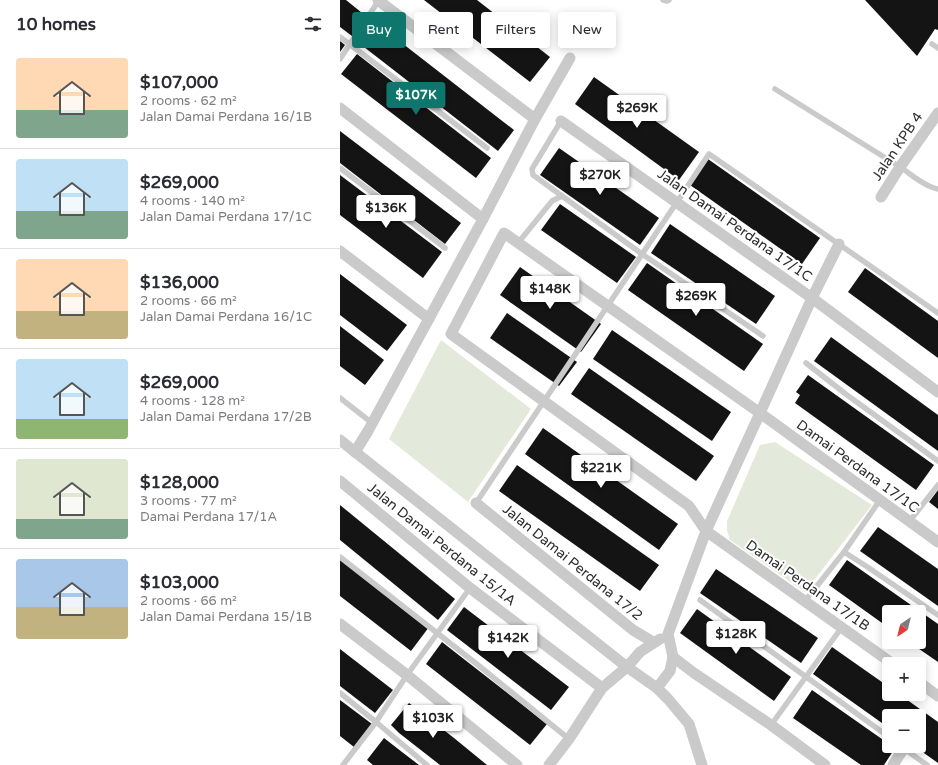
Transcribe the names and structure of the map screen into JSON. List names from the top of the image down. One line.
{"streets":{"street":["Jalan KPB 4","Jalan Damai Perdana 17/1C","Damai Perdana 17/1C","Jalan Damai Perdana 15/1A","Jalan Damai Perdana 17/2","Damai Perdana 17/1B"]},"north":"bottom left","page":{"heading":"10 homes","chip":["Buy","Rent","Filters","New"],"list":[{"name":"$107,000","note":"2 rooms · 62 m² · Jalan Damai Perdana 16/1B"},{"name":"$269,000","note":"4 rooms · 140 m² · Jalan Damai Perdana 17/1C"},{"name":"$136,000","note":"2 rooms · 66 m² · Jalan Damai Perdana 16/1C"},{"name":"$269,000","note":"4 rooms · 128 m² · Jalan Damai Perdana 17/2B"},{"name":"$128,000","note":"3 rooms · 77 m² · Damai Perdana 17/1A"},{"name":"$103,000","note":"2 rooms · 66 m² · Jalan Damai Perdana 15/1B"}],"price":["$107K","$269K","$270K","$136K","$148K","$269K","$221K","$128K","$142K","$103K"],"map_buttons":["+","−"]}}
